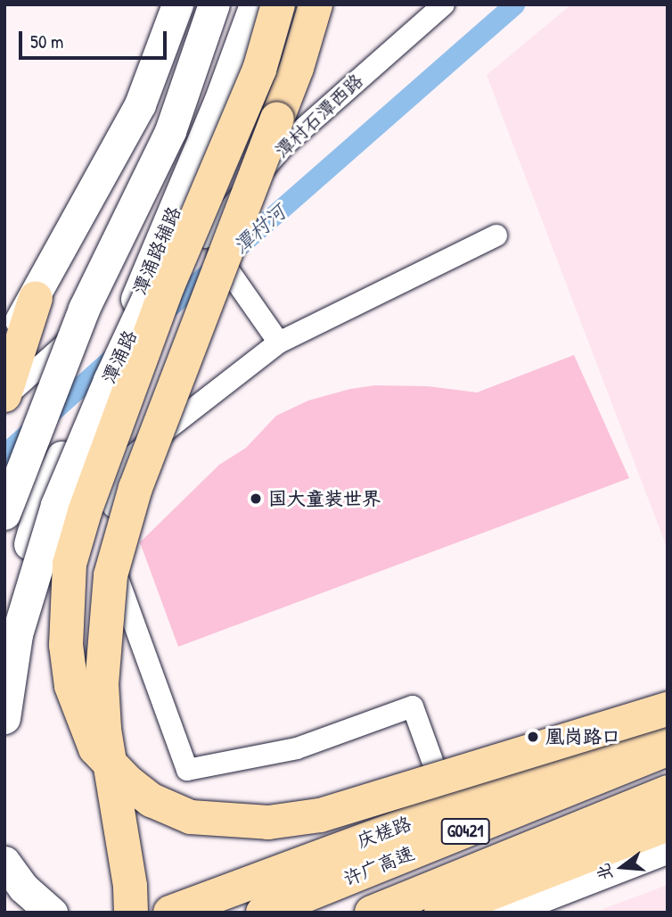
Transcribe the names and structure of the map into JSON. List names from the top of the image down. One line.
{"streets":{"main road":["G0421","庆槎路","许广高速"],"street":["潭村石潭西路","潭涌路辅路","潭涌路"]},"water":["潭村河"],"places":["国大童装世界","凰岗路口"],"scale_bar":"50 m","north":"left"}
